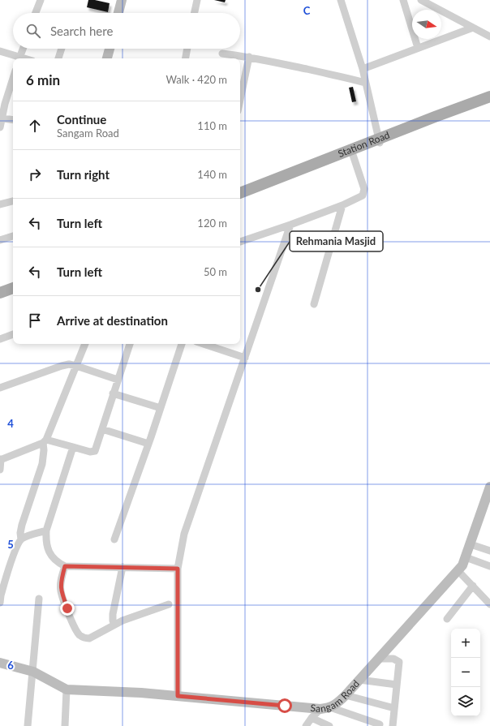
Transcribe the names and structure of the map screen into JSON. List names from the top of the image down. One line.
{"streets":{"main road":["Station Road"],"street":["Sangam Road"]},"places":["Rehmania Masjid"],"north":"right","page":{"search":"Search here","heading":["6 min","Walk · 420 m"],"list":[["Continue","Sangam Road","110 m"],["Turn right","140 m"],["Turn left","120 m"],["Turn left","50 m"],"Arrive at destination"],"map_buttons":["+","−"]},"grid":{"columns":["C"],"rows":["4","5","6"]}}
